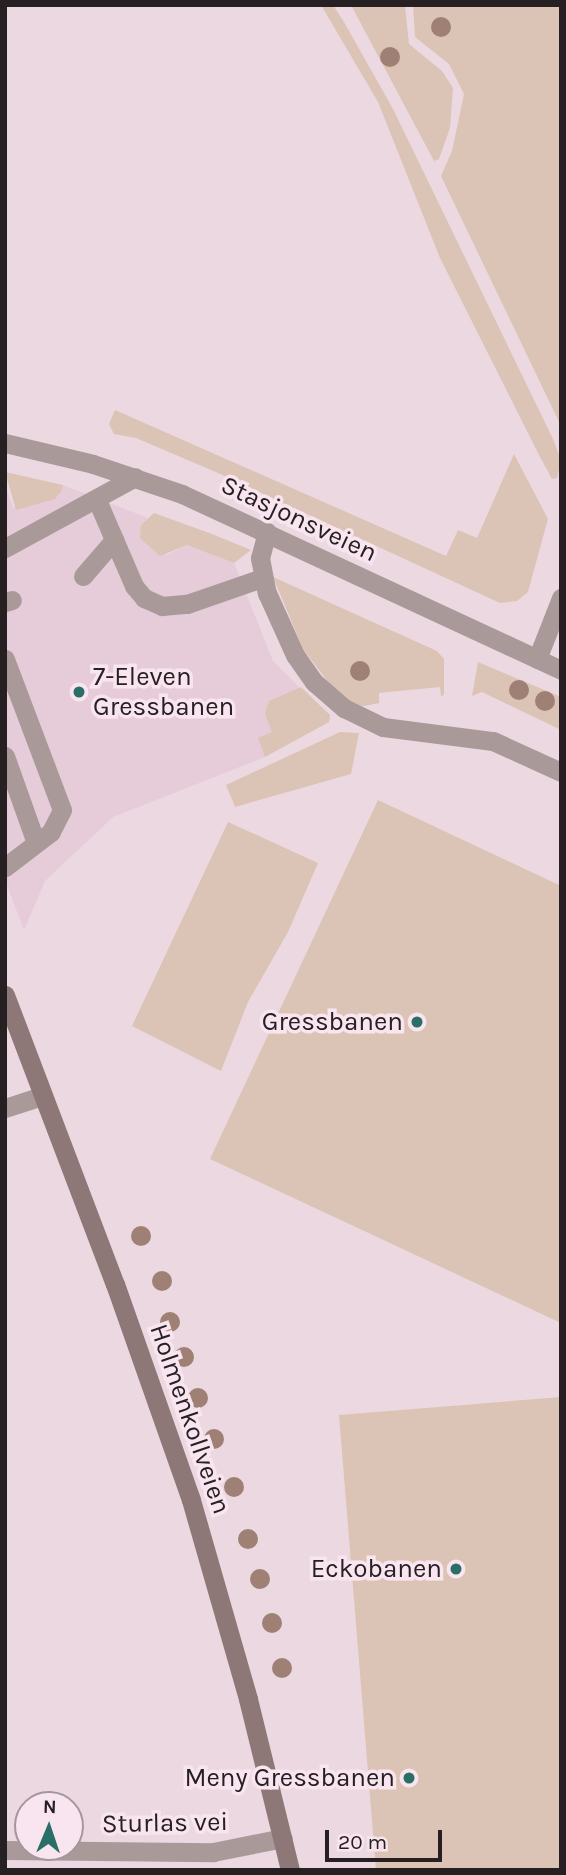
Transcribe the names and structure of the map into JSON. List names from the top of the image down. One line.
{"streets":{"main road":["Holmenkollveien"],"street":["Stasjonsveien","Sturlas vei"]},"crossings":[["Holmenkollveien","Sturlas vei"]],"places":["7-Eleven Gressbanen","Gressbanen","Eckobanen","Meny Gressbanen"],"scale_bar":"20 m","north":"top"}
